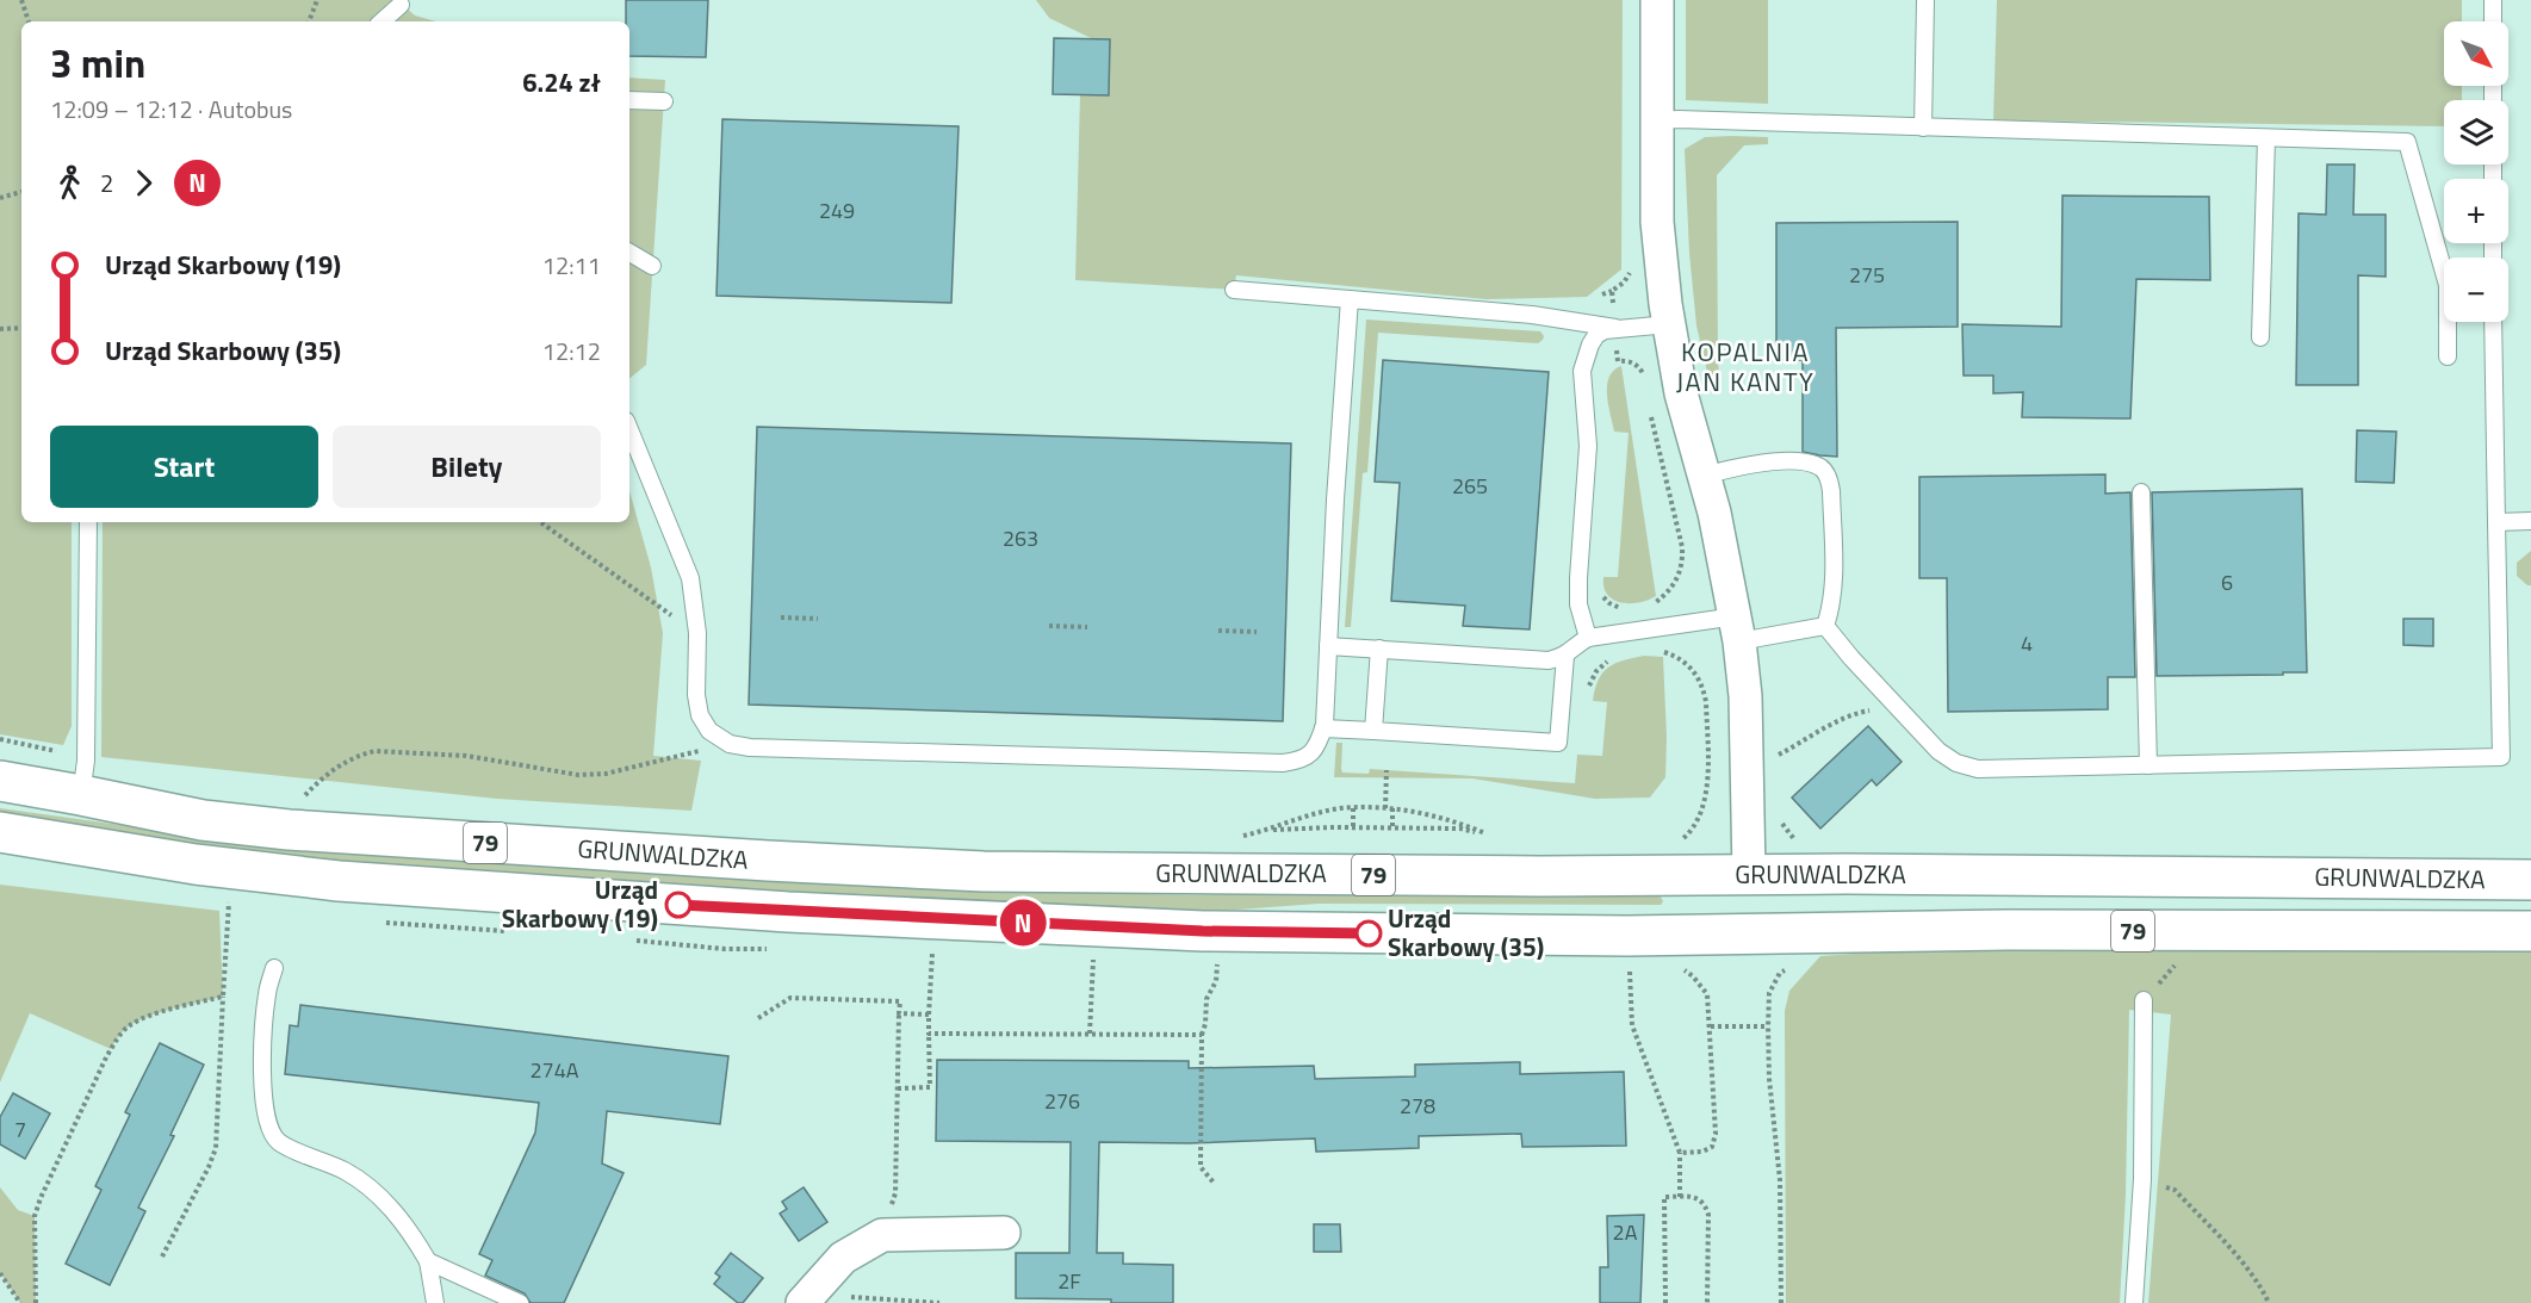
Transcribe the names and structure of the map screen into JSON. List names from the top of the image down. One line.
{"streets":{"main road":["79","GRUNWALDZKA"]},"districts":["KOPALNIA JAN KANTY"],"places":["Urząd Skarbowy (19)","Urząd Skarbowy (35)"],"lines":["bus line N"],"house_numbers":["249","275","265","263","6","4","274A","276","278","7","2A","2F"],"north":"bottom right","page":{"on_map":"N","map_buttons":["+","−"],"heading":["3 min","12:09 – 12:12 · Autobus","6.24 zł"],"legs":["2","N"],"list":[{"name":"Urząd Skarbowy (19)","value":"12:11"},{"name":"Urząd Skarbowy (35)","value":"12:12"}],"buttons":["Start","Bilety"]}}
